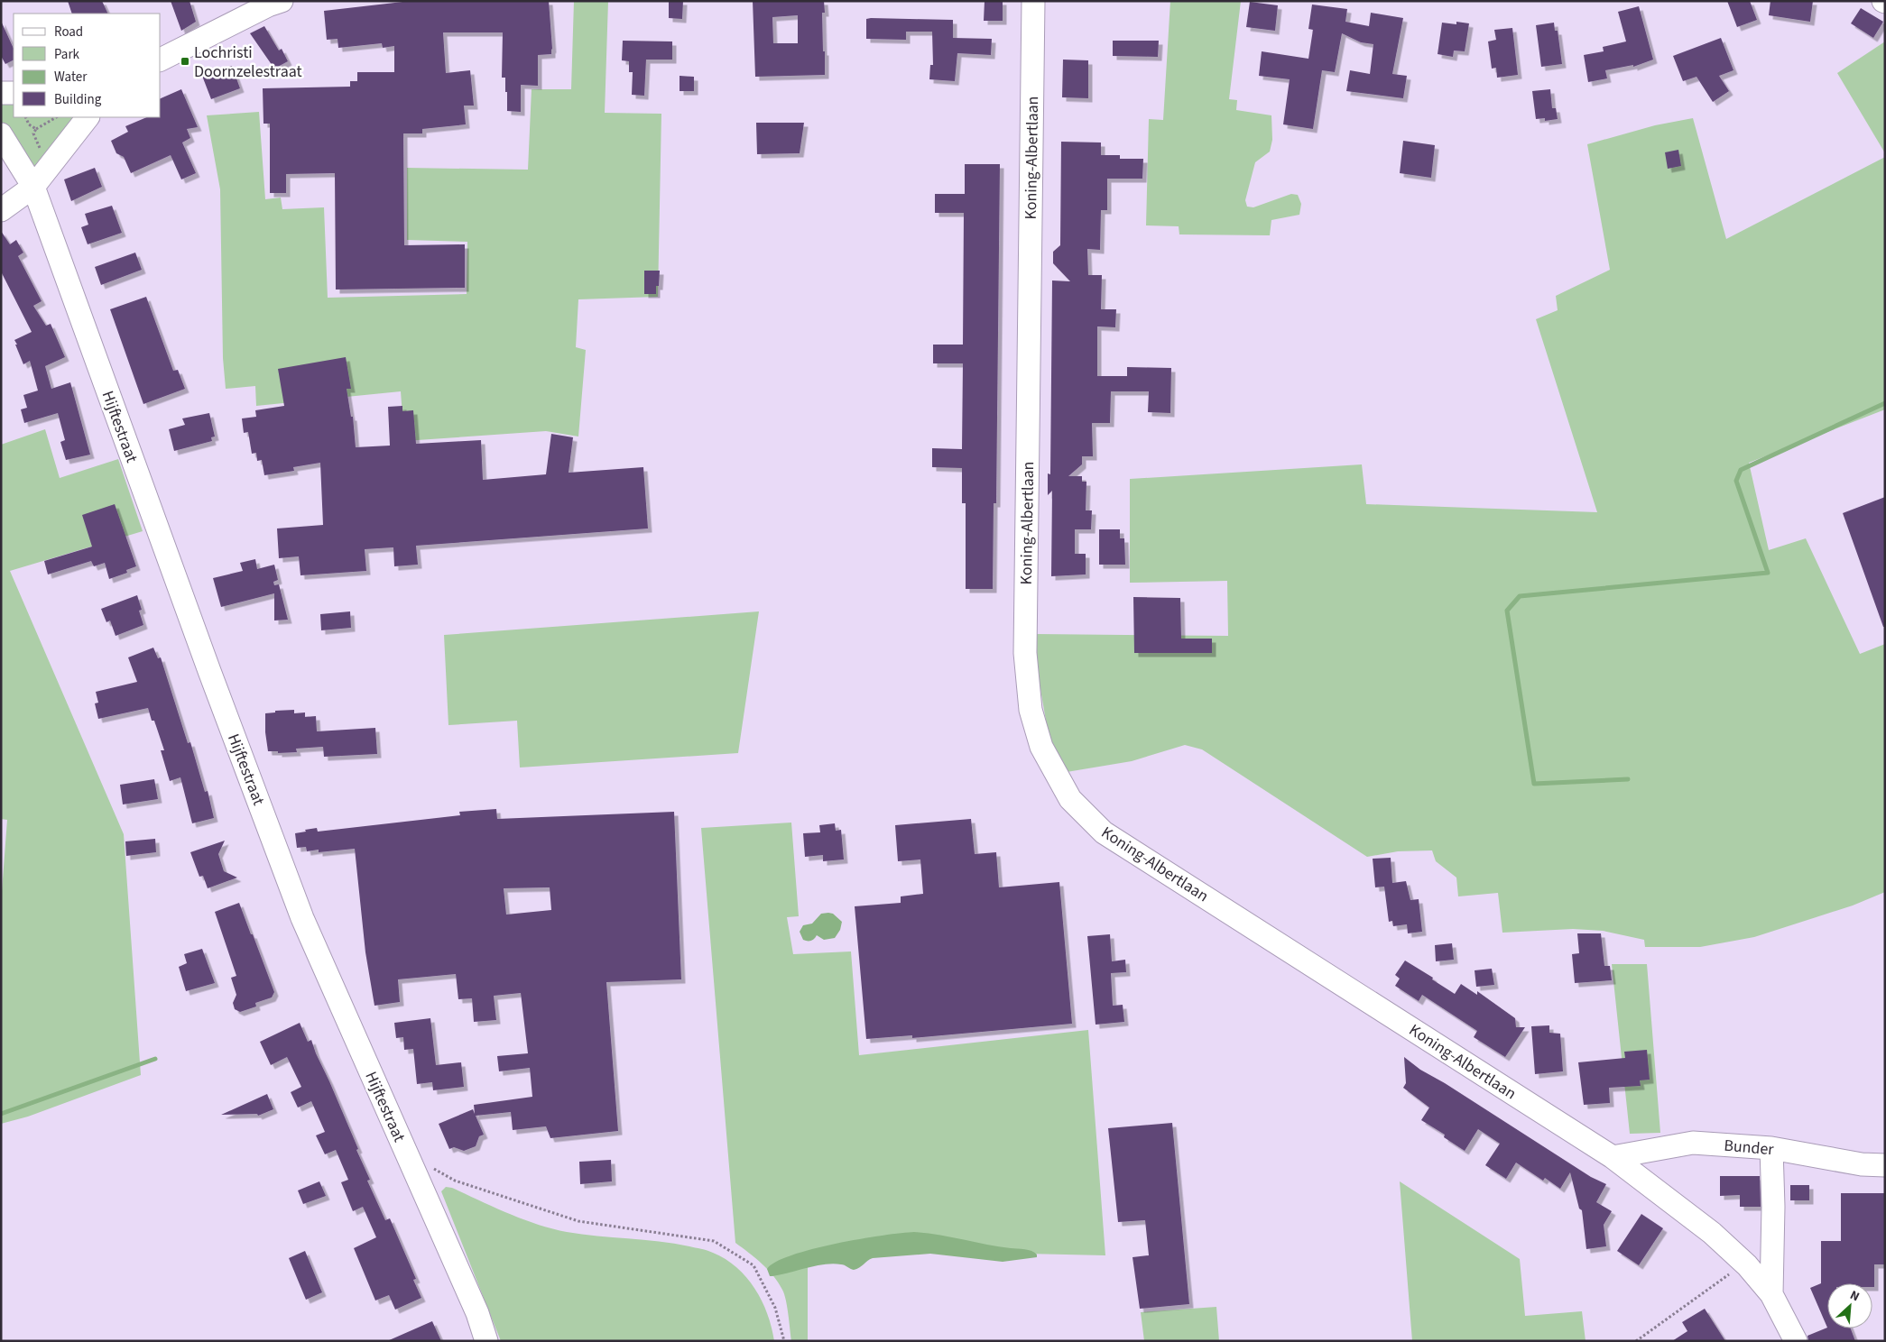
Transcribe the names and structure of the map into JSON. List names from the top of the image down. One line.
{"streets":{"street":["Koning-Albertlaan","Hijftestraat","Bunder"]},"crossings":[["Koning-Albertlaan","Bunder"]],"places":{"transit":["Lochristi Doornzelestraat"]},"legend":["Road","Park","Water","Building"],"north":"top right"}
